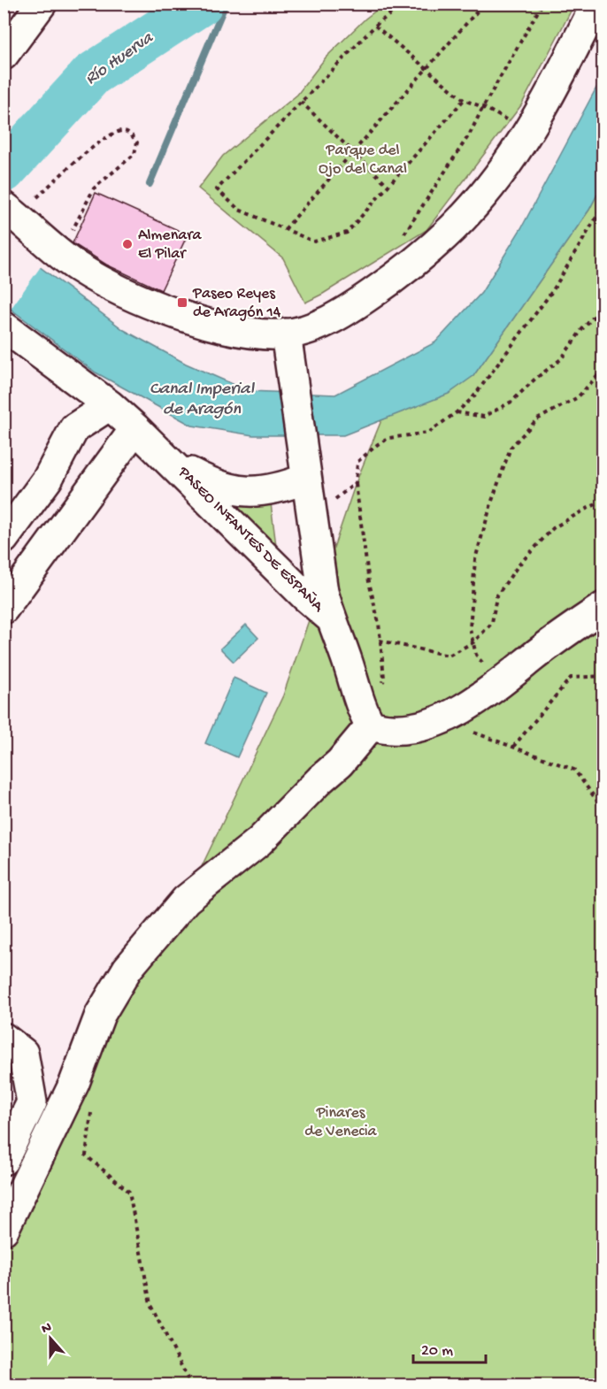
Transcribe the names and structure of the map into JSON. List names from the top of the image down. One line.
{"streets":{"street":["PASEO INFANTES DE ESPAÑA"]},"water":["Río Huerva","Canal Imperial de Aragón"],"parks":["Parque del Ojo del Canal","Pinares de Venecia"],"places":{"other":["Almenara El Pilar"],"transit":["Paseo Reyes de Aragón 14"]},"scale_bar":"20 m","north":"top"}
